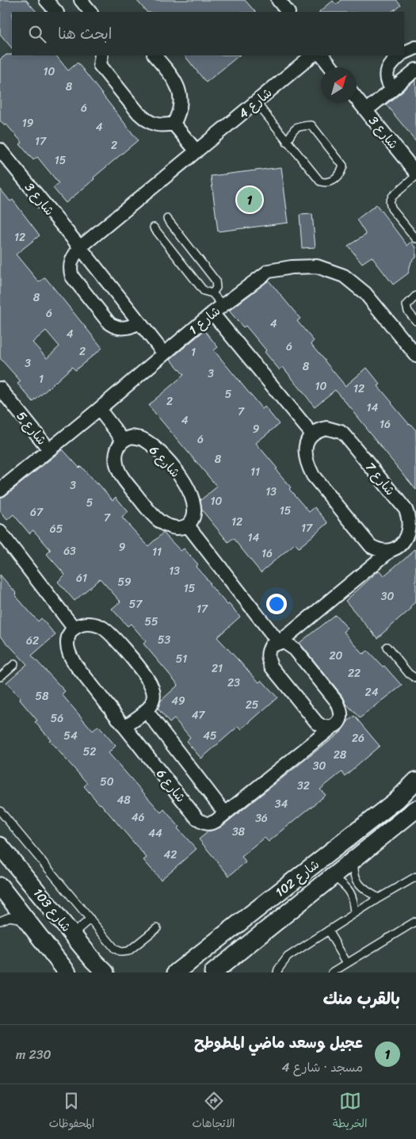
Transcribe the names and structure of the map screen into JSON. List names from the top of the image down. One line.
{"streets":{"street":["شارع 4","شارع 3","شارع 1","شارع 5","شارع 6","شارع 7","شارع 102","شارع 103"]},"crossings":[["شارع 4","شارع 3"],["شارع 3","شارع 1"],["شارع 1","شارع 5"]],"house_numbers":["10","8","6","19","4","17","2","15","12","8","6","4","4","6","2","1","3","8","3","1","10","12","5","2","14","7","4","16","9","6","8","11","3","13","10","5","15","67","7","12","17","65","14","9","63","11","16","13","61","59","15","30","57","17","55","53","62","20","51","21","22","23","24","58","49","25","47","56","54","45","26","52","28","30","50","32","48","34","46","36","38","44","42"],"north":"top right","page":{"search":"ابحث هنا","pins":"1","heading":"بالقرب منك","list":[{"mark":"1","name":"عجيل وسعد ماضي المطوطح","note":"مسجد · شارع 4","value":"230 m"}],"nav":["الخريطة","الاتجاهات","المحفوظات"]}}
